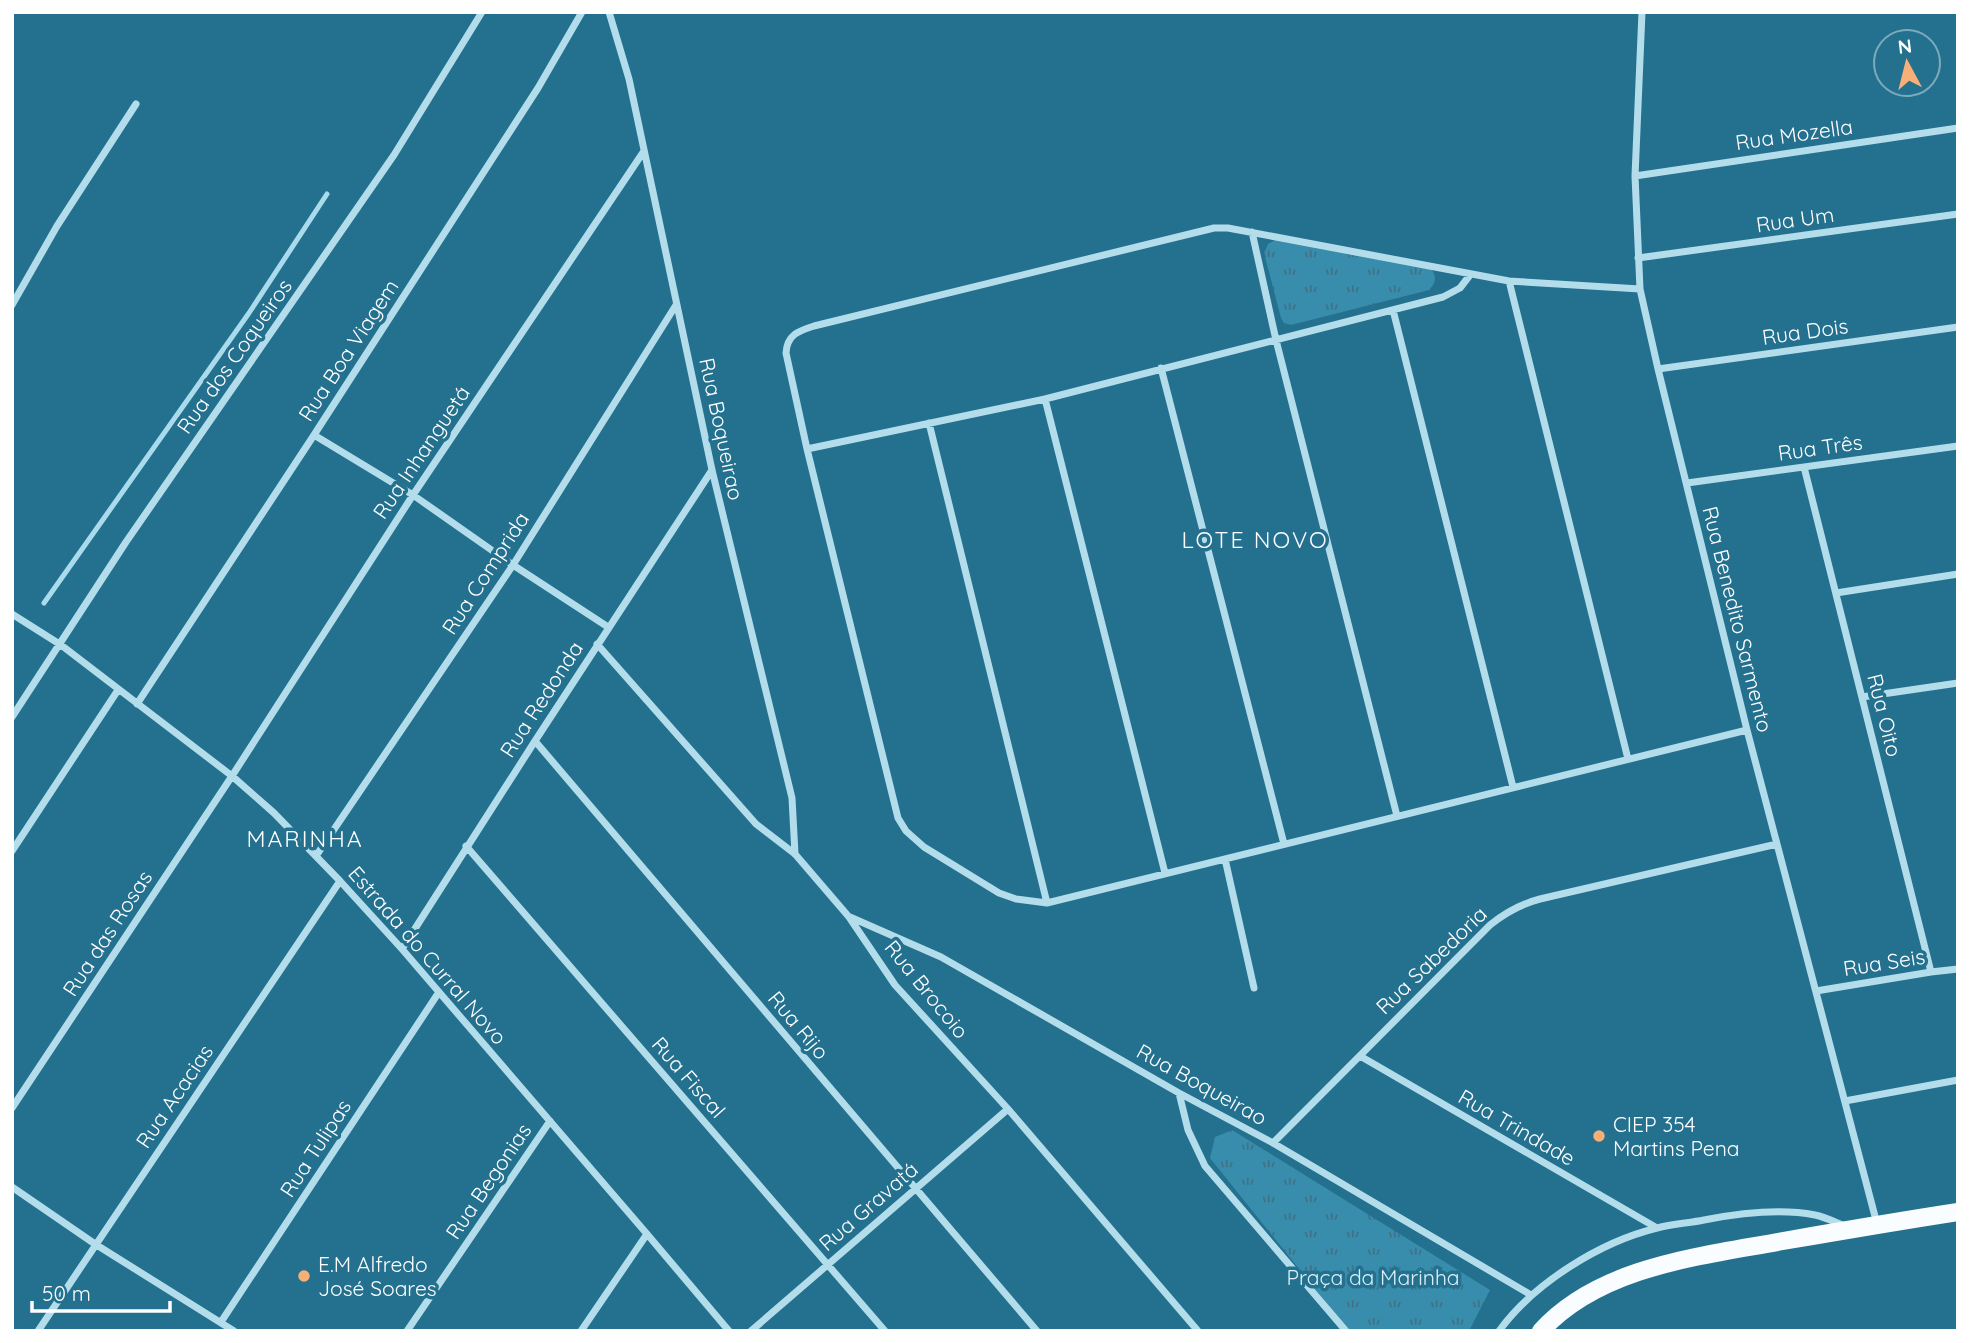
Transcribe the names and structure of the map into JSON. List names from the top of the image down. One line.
{"streets":{"street":["Rua Mozella","Rua Um","Rua Dois","Rua Boa Viagem","Rua dos Coqueiros","Rua Boqueirao","Rua Três","Rua Inhanguetá","Rua Comprida","Rua Benedito Sarmento","Rua Redonda","Rua Oito","Rua das Rosas","Estrada do Curral Novo","Rua Sabedoria","Rua Seis","Rua Brocoio","Rua Rijo","Rua Fiscal","Rua Acacias","Rua Trindade","Rua Tulipas","Rua Begonias","Rua Gravatá"]},"crossings":[["Rua Mozella","Rua Benedito Sarmento"],["Rua Um","Rua Benedito Sarmento"],["Rua Dois","Rua Benedito Sarmento"],["Rua Boa Viagem","Estrada do Curral Novo"],["Rua dos Coqueiros","Estrada do Curral Novo"],["Rua Boqueirao","Rua Inhanguetá"],["Rua Boqueirao","Rua Comprida"],["Rua Boqueirao","Rua Redonda"],["Rua Boqueirao","Rua Sabedoria"],["Rua Boqueirao","Rua Brocoio"],["Rua Três","Rua Benedito Sarmento"],["Rua Três","Rua Oito"],["Rua Inhanguetá","Rua das Rosas"],["Rua Inhanguetá","Estrada do Curral Novo"],["Rua Comprida","Estrada do Curral Novo"],["Rua Benedito Sarmento","Rua Sabedoria"],["Rua Benedito Sarmento","Rua Seis"],["Rua Redonda","Estrada do Curral Novo"],["Rua Redonda","Rua Brocoio"],["Rua Redonda","Rua Rijo"],["Rua Redonda","Rua Fiscal"],["Rua Oito","Rua Seis"],["Rua das Rosas","Estrada do Curral Novo"],["Estrada do Curral Novo","Rua Acacias"],["Estrada do Curral Novo","Rua Tulipas"],["Estrada do Curral Novo","Rua Begonias"],["Rua Sabedoria","Rua Trindade"],["Rua Brocoio","Rua Gravatá"],["Rua Rijo","Rua Gravatá"],["Rua Fiscal","Rua Gravatá"]],"districts":["LOTE NOVO","MARINHA"],"parks":["Praça da Marinha"],"places":["CIEP 354 Martins Pena","E.M Alfredo José Soares"],"scale_bar":"50 m","north":"top"}
